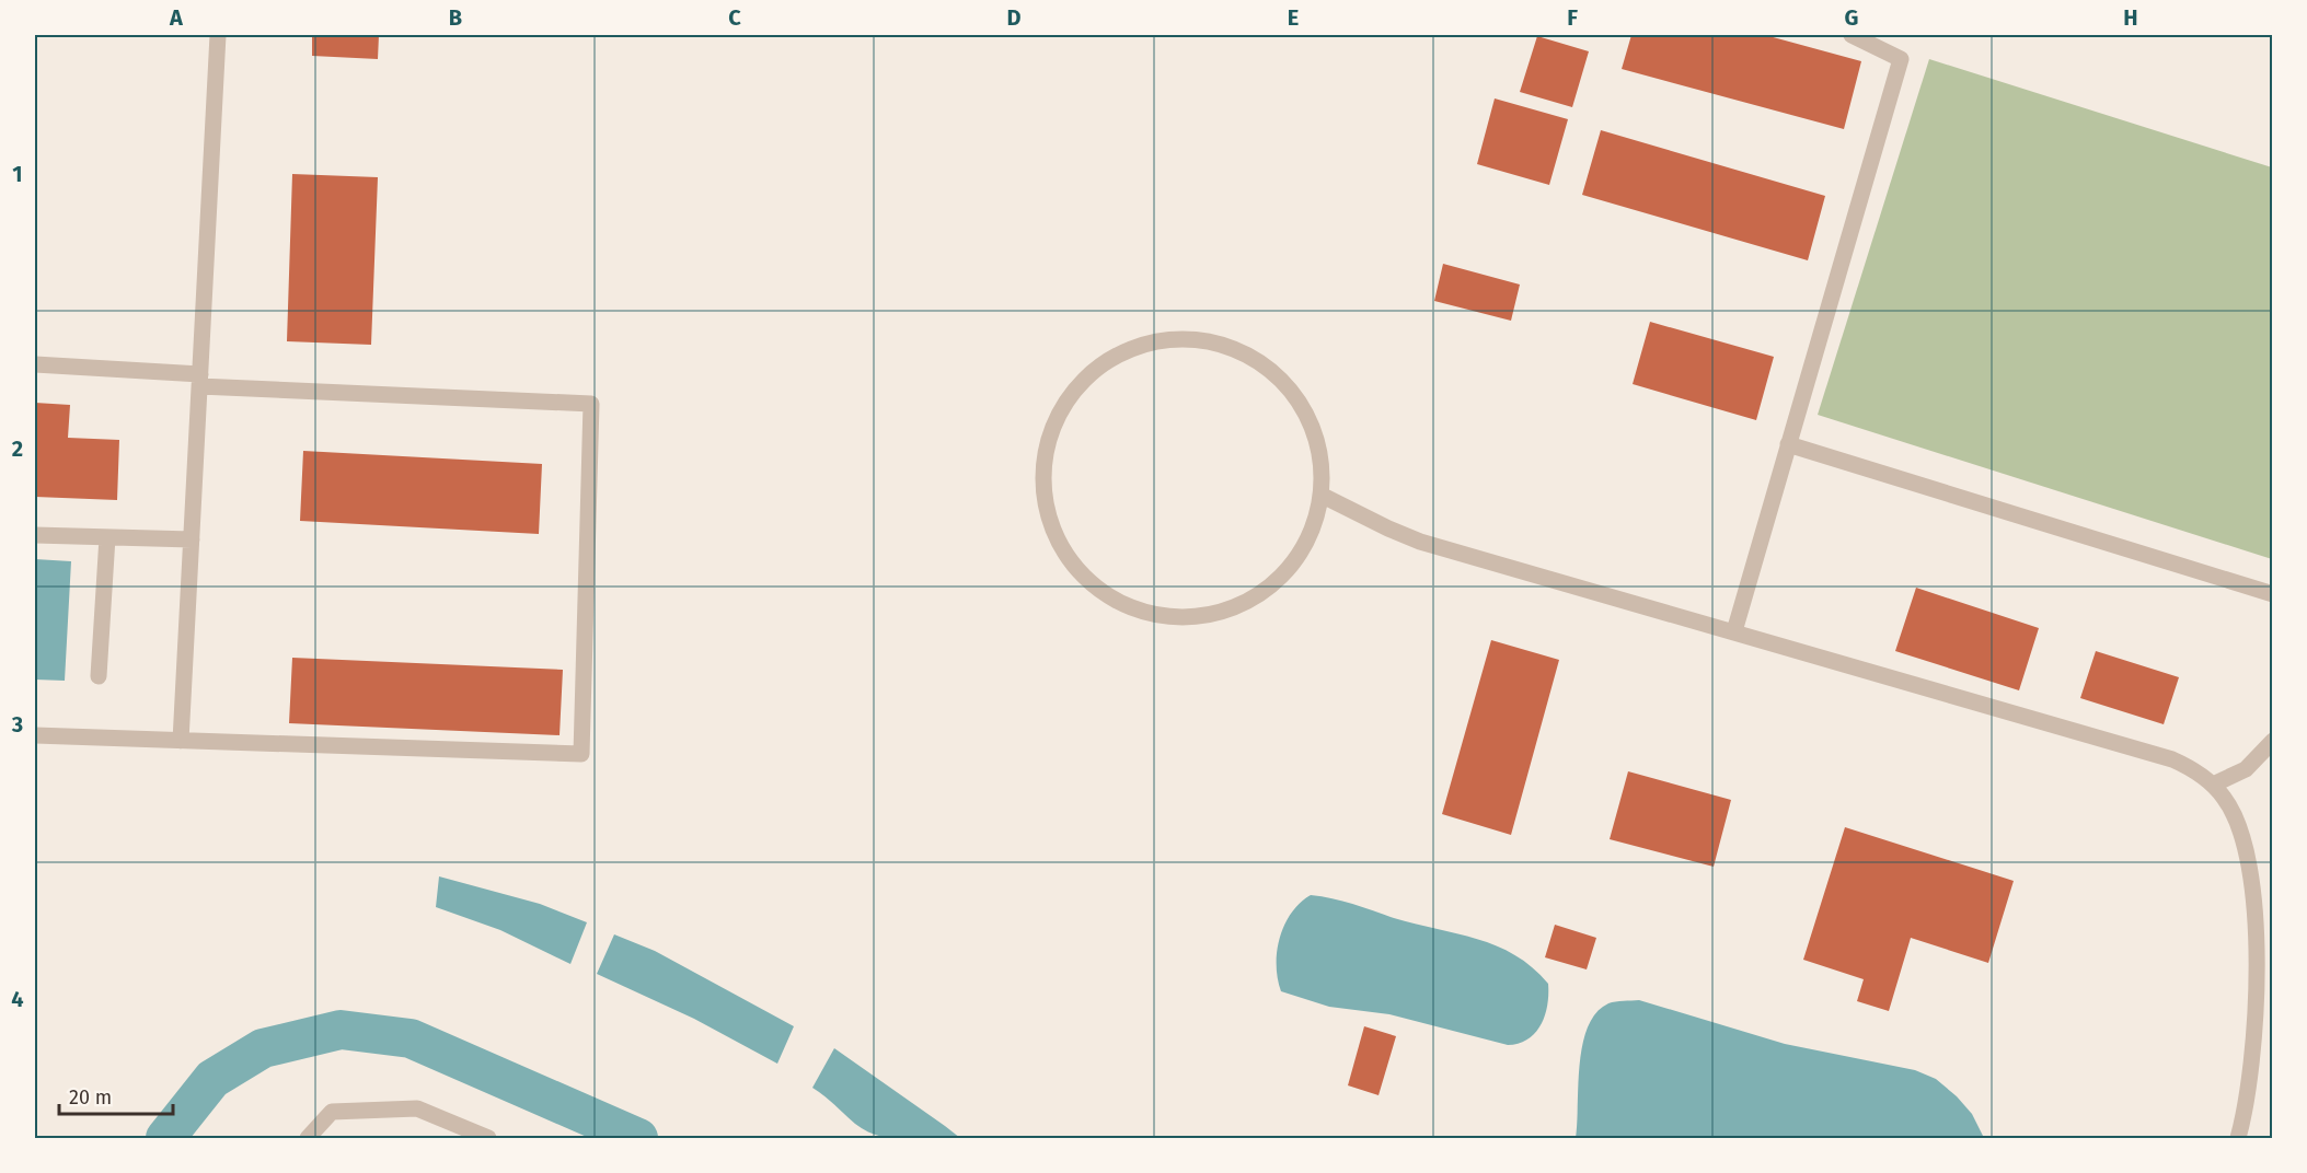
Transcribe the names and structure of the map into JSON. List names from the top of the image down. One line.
{"scale_bar":"20 m","grid":{"columns":["A","B","C","D","E","F","G","H"],"rows":["1","2","3","4"]}}
